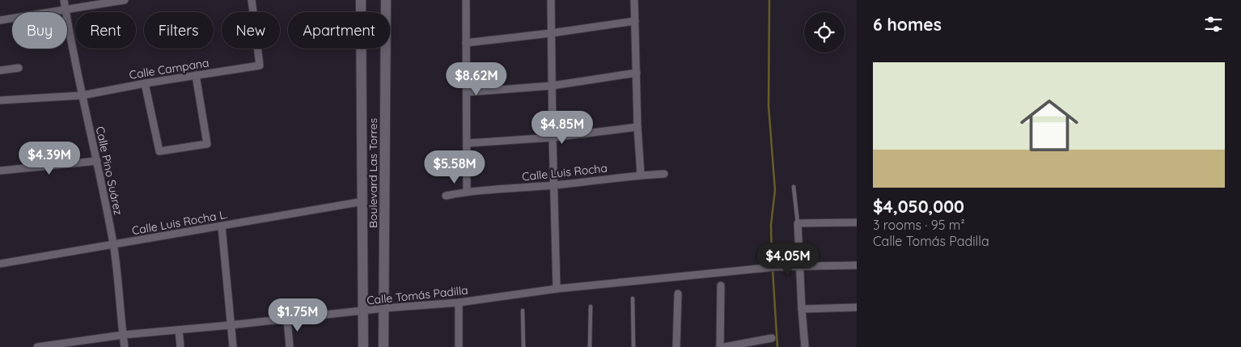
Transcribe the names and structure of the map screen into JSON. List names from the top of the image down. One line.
{"streets":{"street":["Calle Campana","Calle Pino Suárez","Calle Luis Rocha","Boulevard Las Torres","Calle Luis Rocha L.","Calle Tomás Padilla"]},"crossings":[["Calle Campana","Calle Pino Suárez"],["Calle Pino Suárez","Calle Luis Rocha L."],["Calle Pino Suárez","Calle Tomás Padilla"],["Boulevard Las Torres","Calle Luis Rocha L."],["Boulevard Las Torres","Calle Tomás Padilla"]],"page":{"heading":"6 homes","chip":["Buy","Rent","Filters","New","Apartment"],"list":[{"name":"$4,050,000","note":"3 rooms · 95 m² · Calle Tomás Padilla"}],"price":["$8.62M","$4.85M","$4.39M","$5.58M","$4.05M","$1.75M"]}}
